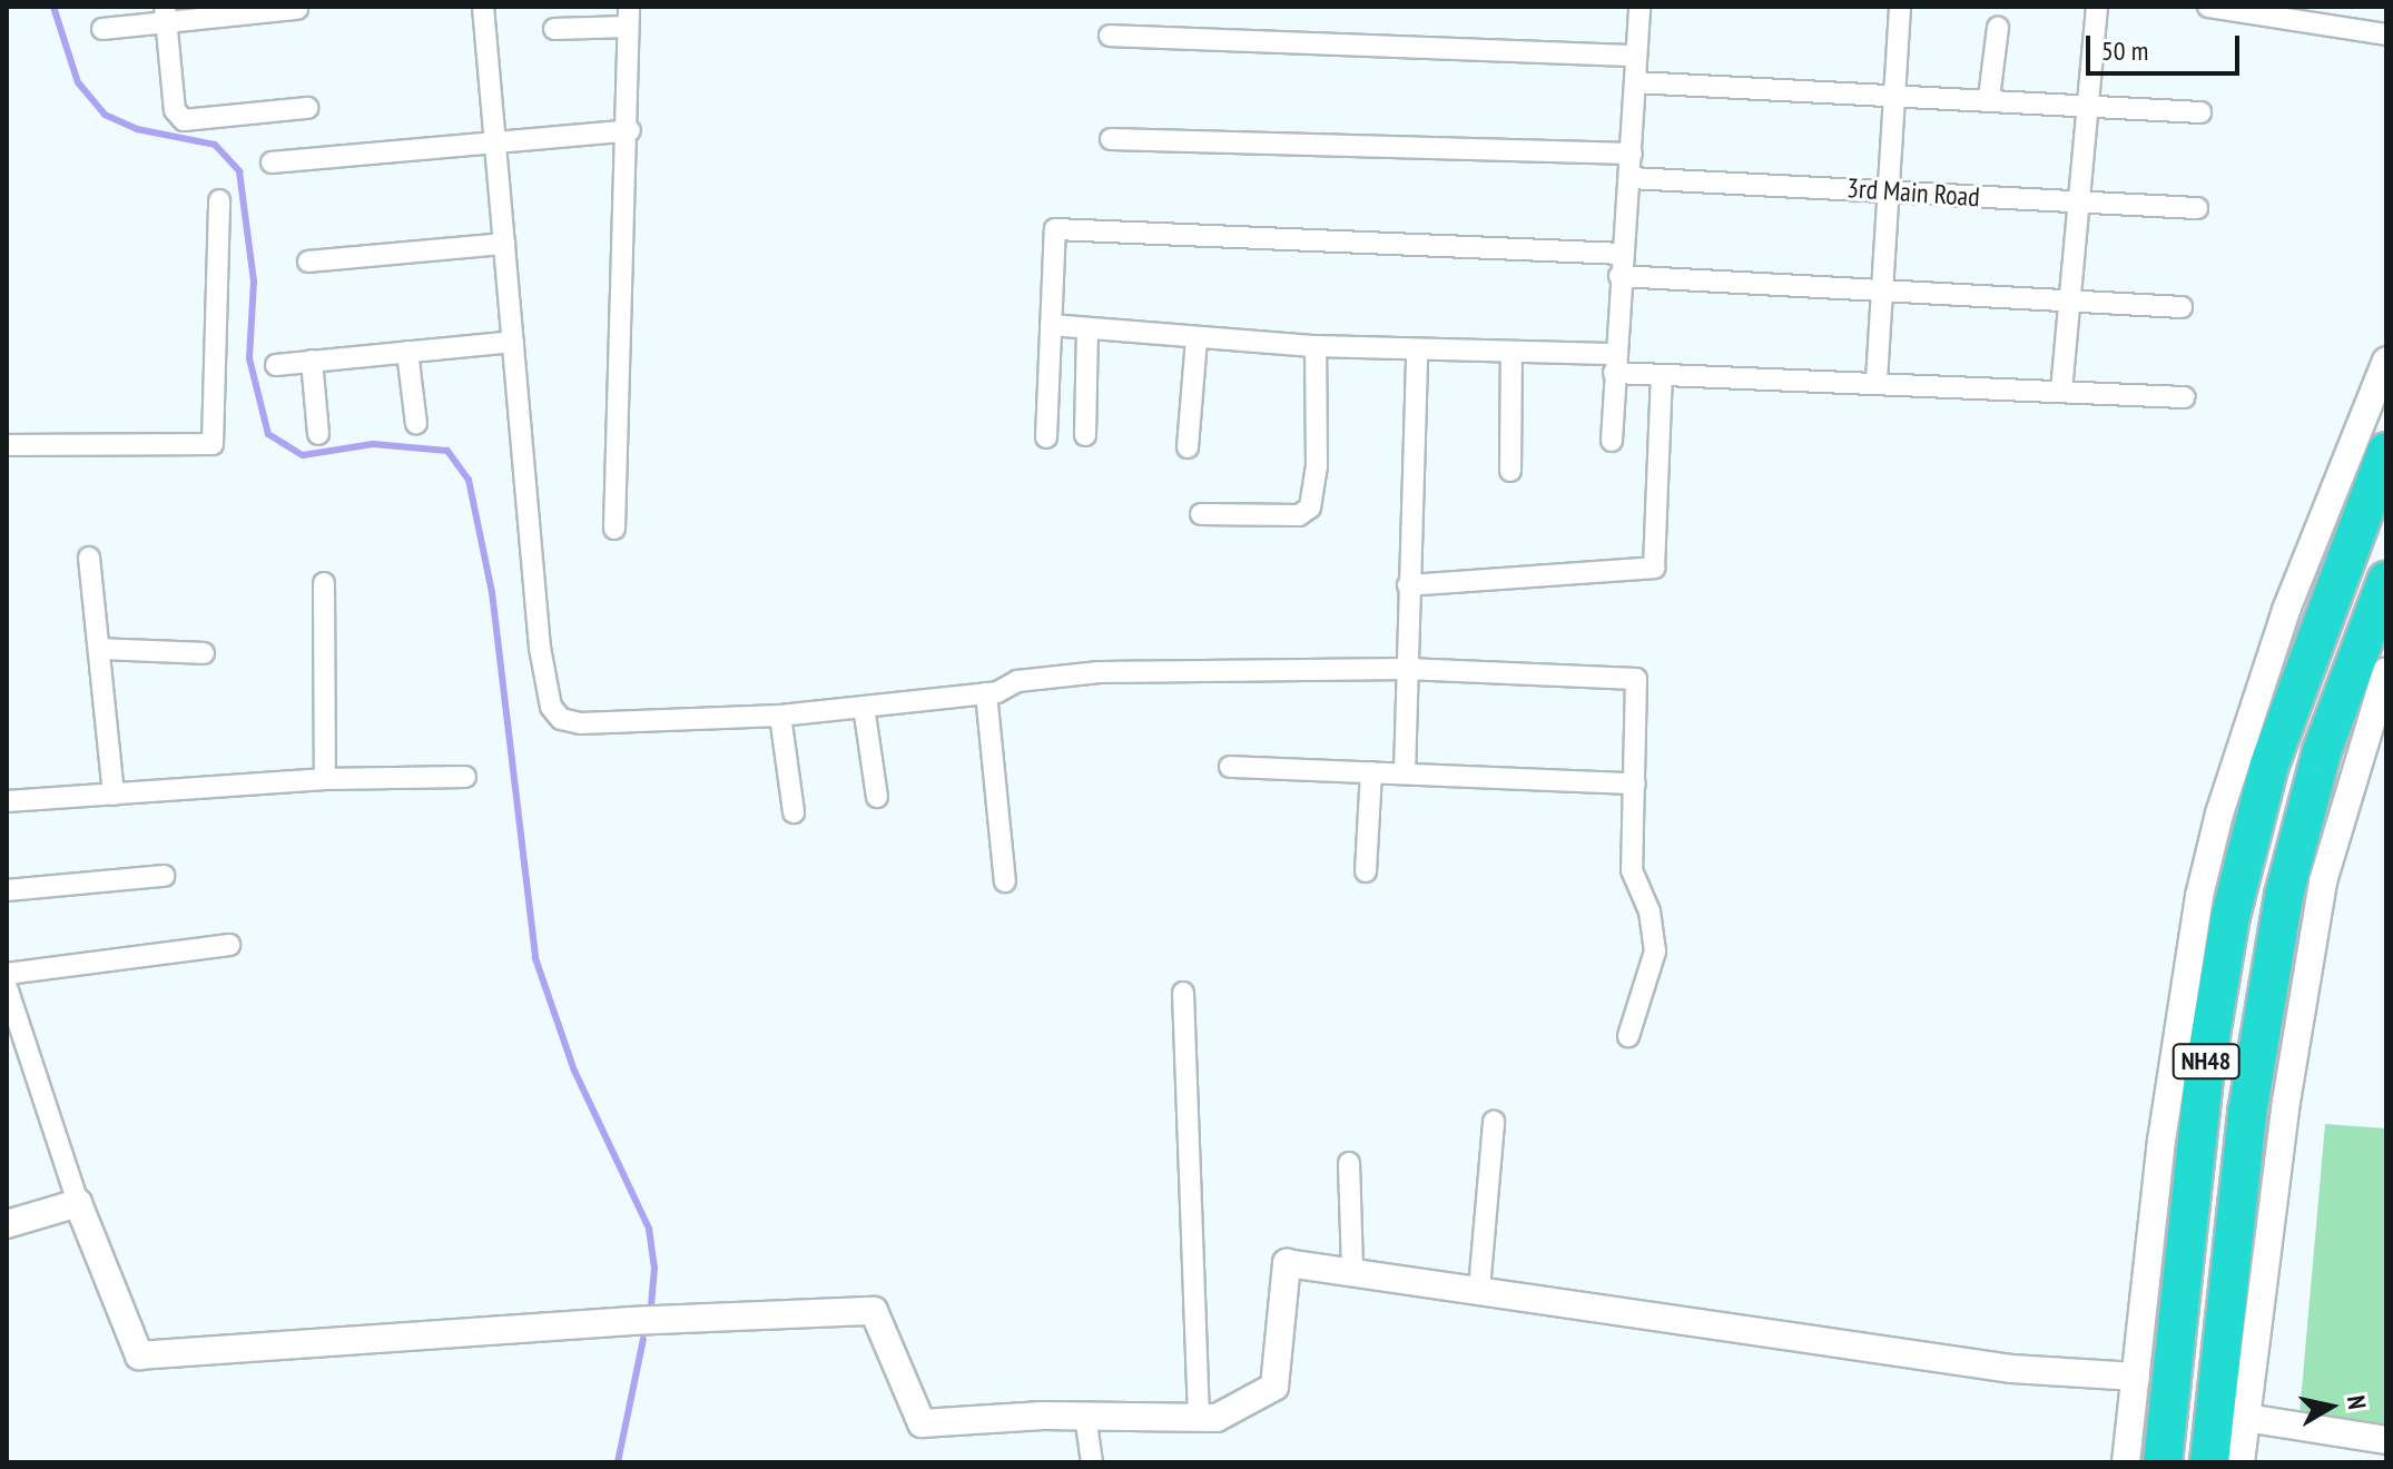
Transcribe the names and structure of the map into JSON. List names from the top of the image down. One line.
{"streets":{"highway":["NH48"],"street":["3rd Main Road"]},"scale_bar":"50 m","north":"right"}
